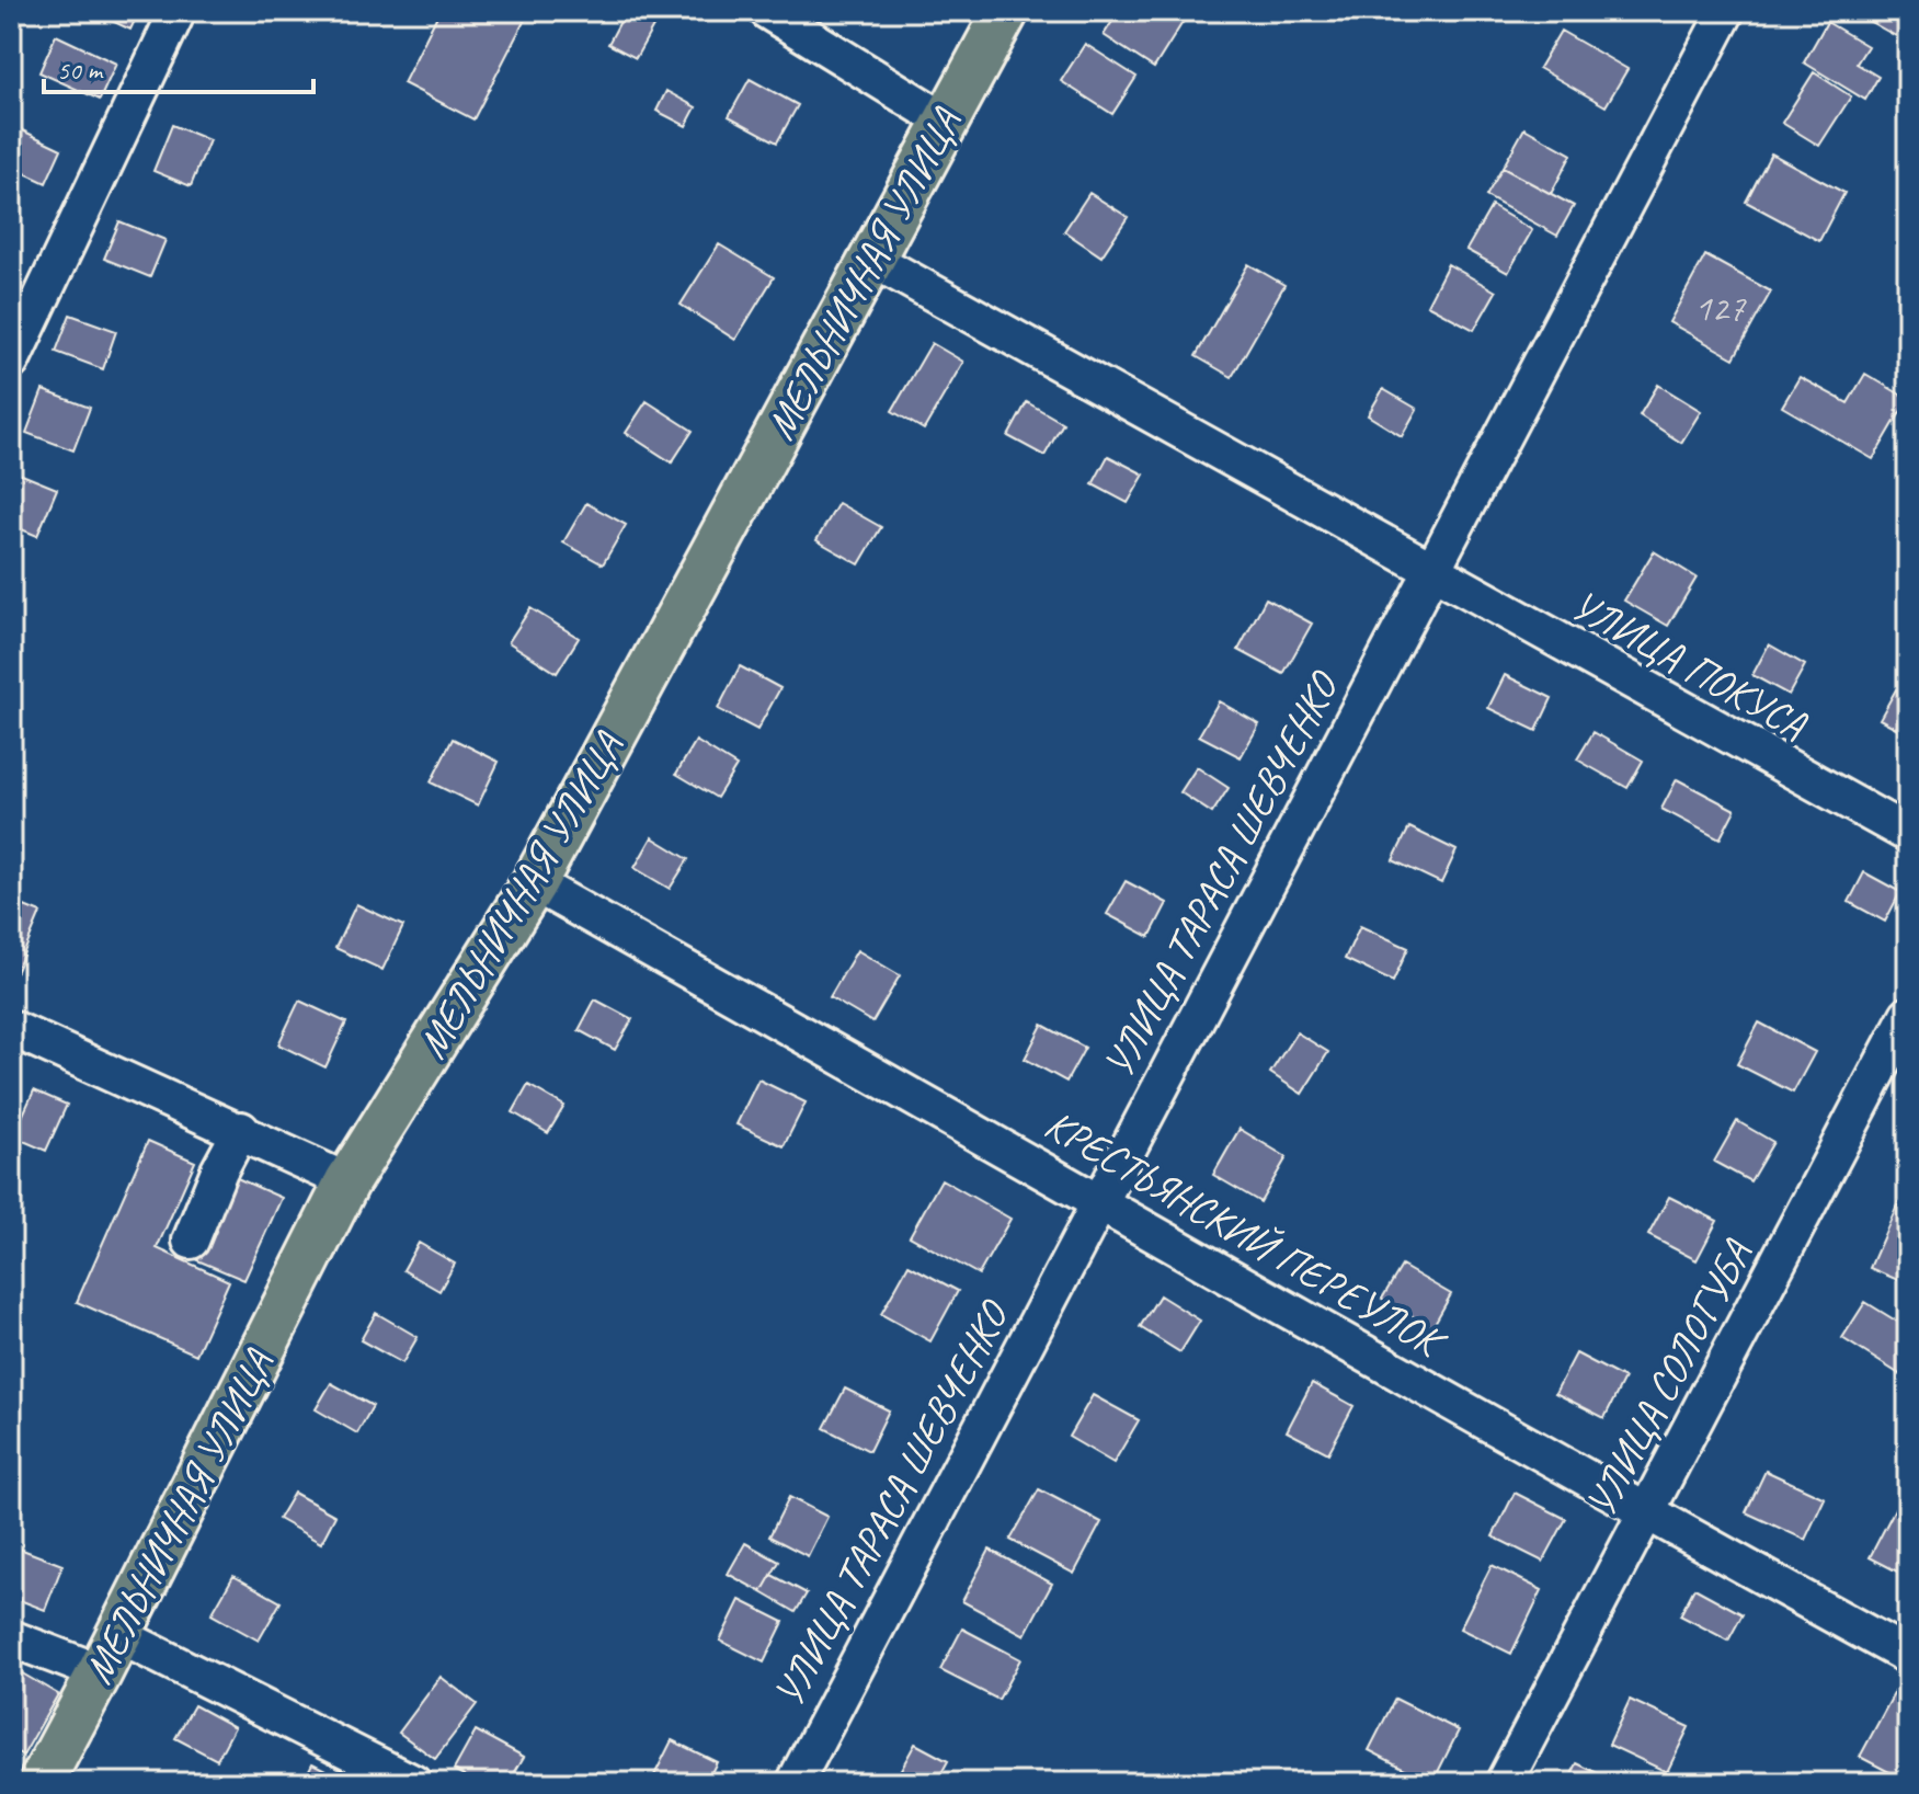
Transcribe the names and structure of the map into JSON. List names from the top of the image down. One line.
{"streets":{"main road":["МЕЛЬНИЧНАЯ УЛИЦА"],"street":["УЛИЦА ПОКУСА","УЛИЦА ТАРАСА ШЕВЧЕНКО","КРЕСТЬЯНСКИЙ ПЕРЕУЛОК","УЛИЦА СОЛОГУБА"]},"crossings":[["МЕЛЬНИЧНАЯ УЛИЦА","УЛИЦА ПОКУСА"],["МЕЛЬНИЧНАЯ УЛИЦА","КРЕСТЬЯНСКИЙ ПЕРЕУЛОК"],["УЛИЦА ПОКУСА","УЛИЦА ТАРАСА ШЕВЧЕНКО"],["УЛИЦА ТАРАСА ШЕВЧЕНКО","КРЕСТЬЯНСКИЙ ПЕРЕУЛОК"],["КРЕСТЬЯНСКИЙ ПЕРЕУЛОК","УЛИЦА СОЛОГУБА"]],"house_numbers":["127"],"scale_bar":"50 m"}
